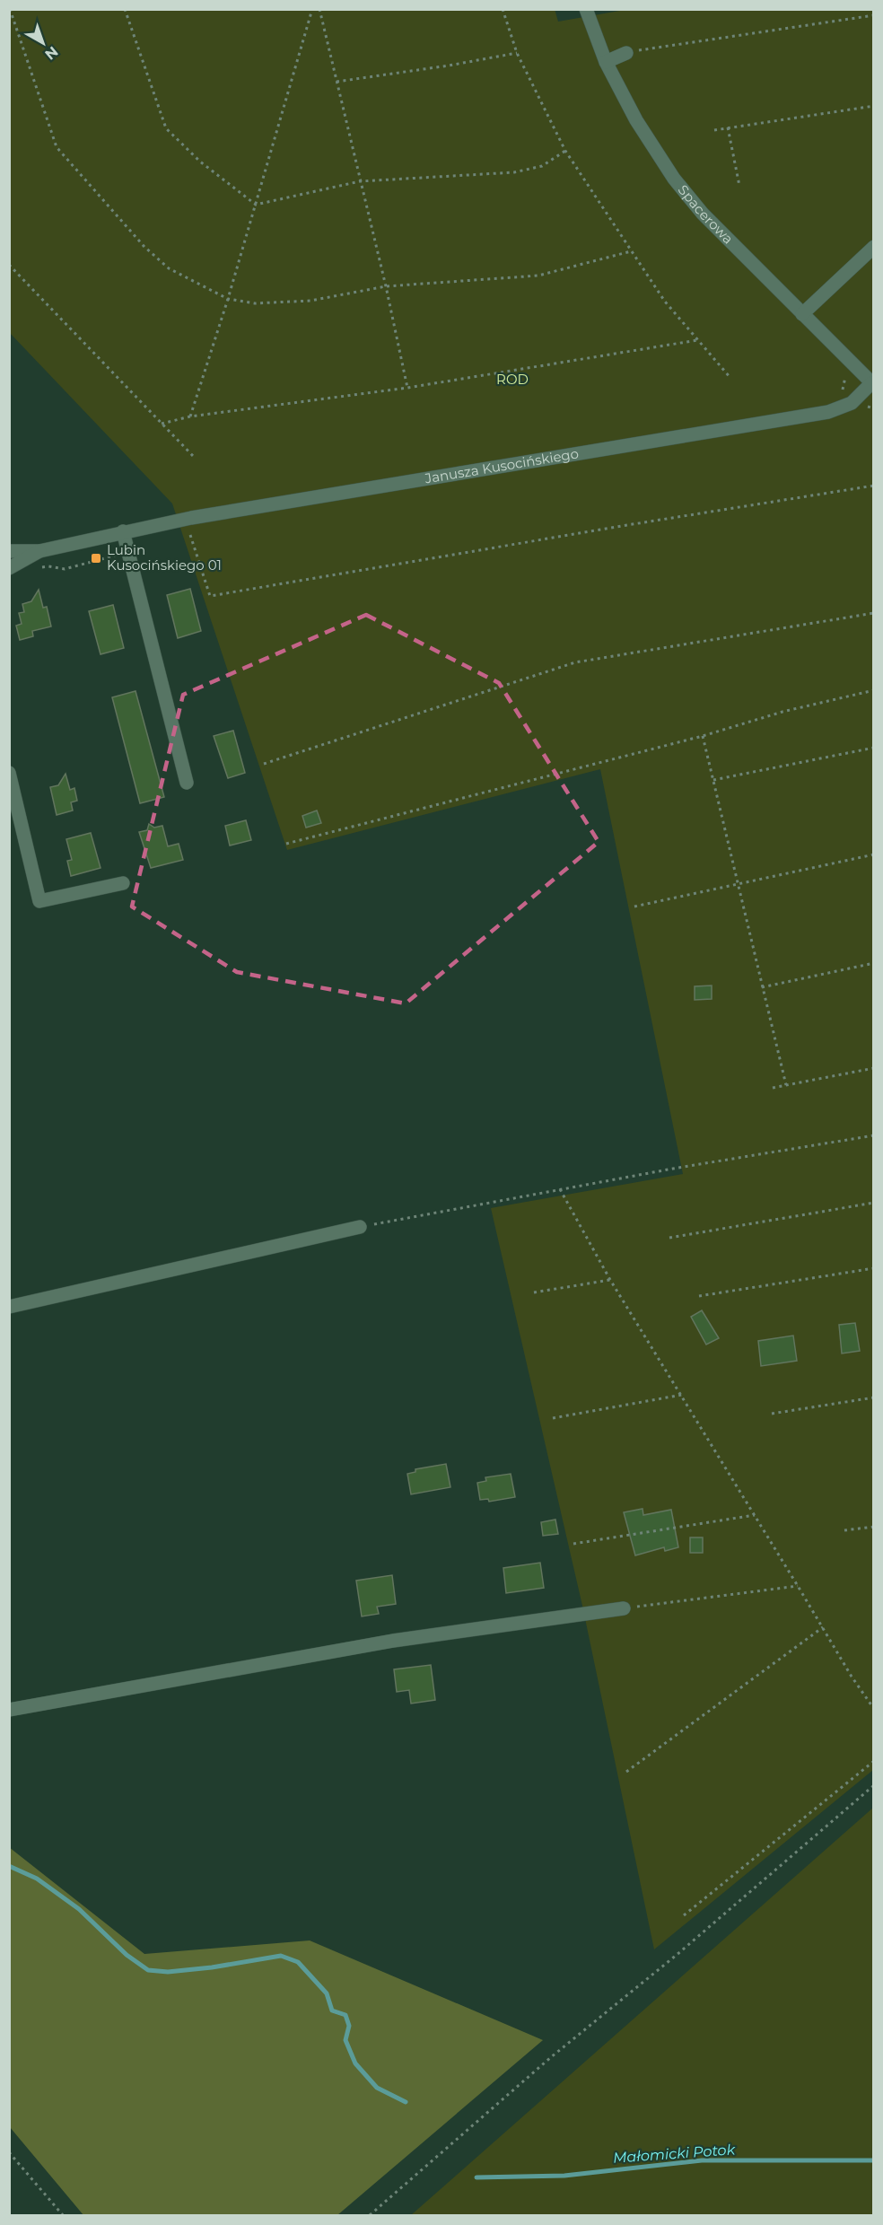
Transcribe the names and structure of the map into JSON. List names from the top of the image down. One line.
{"streets":{"street":["Spacerowa","Janusza Kusocińskiego"]},"crossings":[["Spacerowa","Janusza Kusocińskiego"]],"water":["Małomicki Potok"],"parks":["ROD"],"places":{"transit":["Lubin Kusocińskiego 01"]},"north":"bottom right"}
